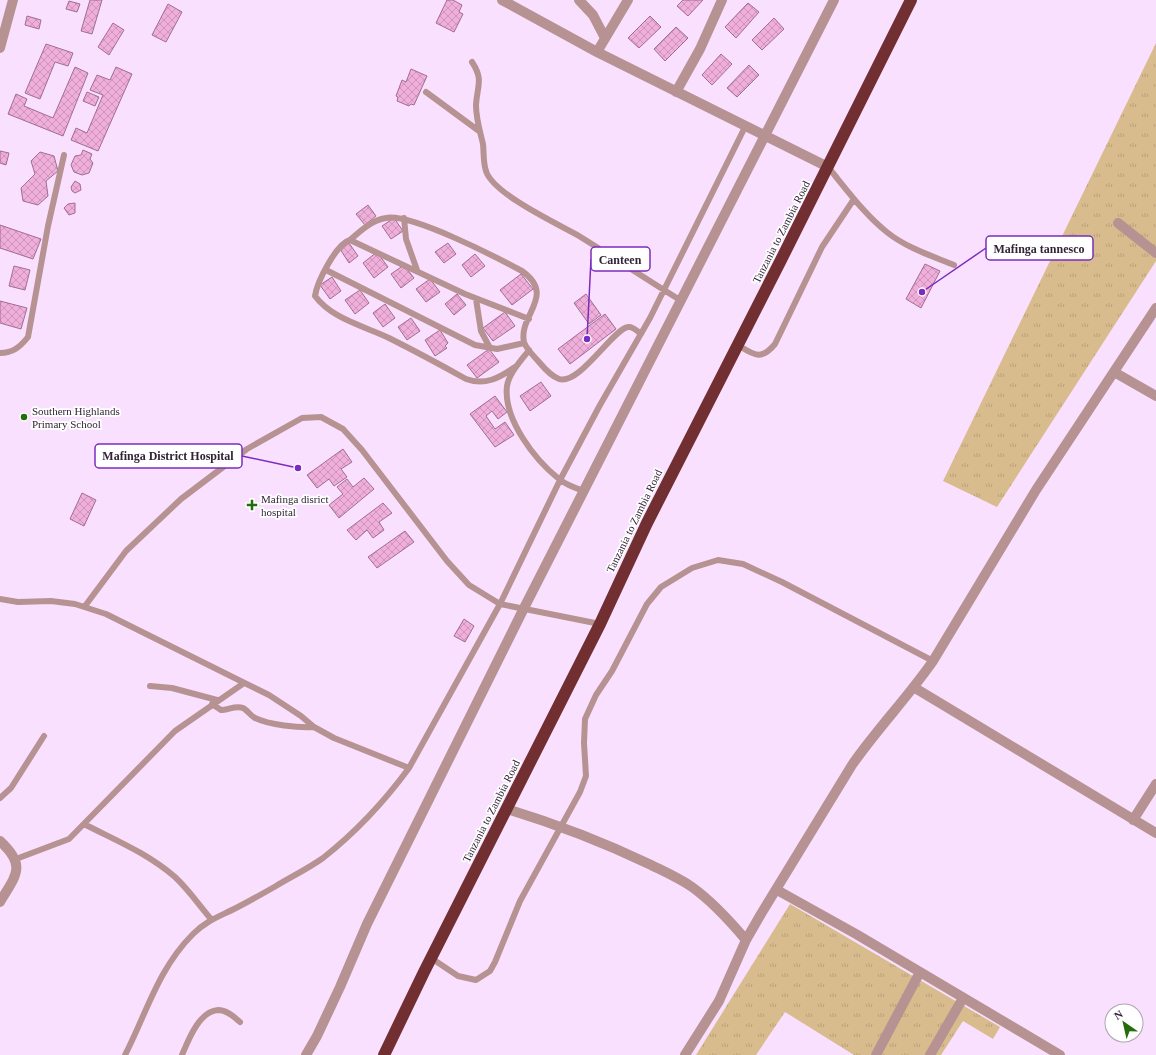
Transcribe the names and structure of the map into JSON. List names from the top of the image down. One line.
{"streets":{"highway":["Tanzania to Zambia Road"]},"places":{"other":["Mafinga tannesco","Canteen","Southern Highlands Primary School","Mafinga District Hospital"],"health":["Mafinga disrict hospital"]},"north":"top left"}
